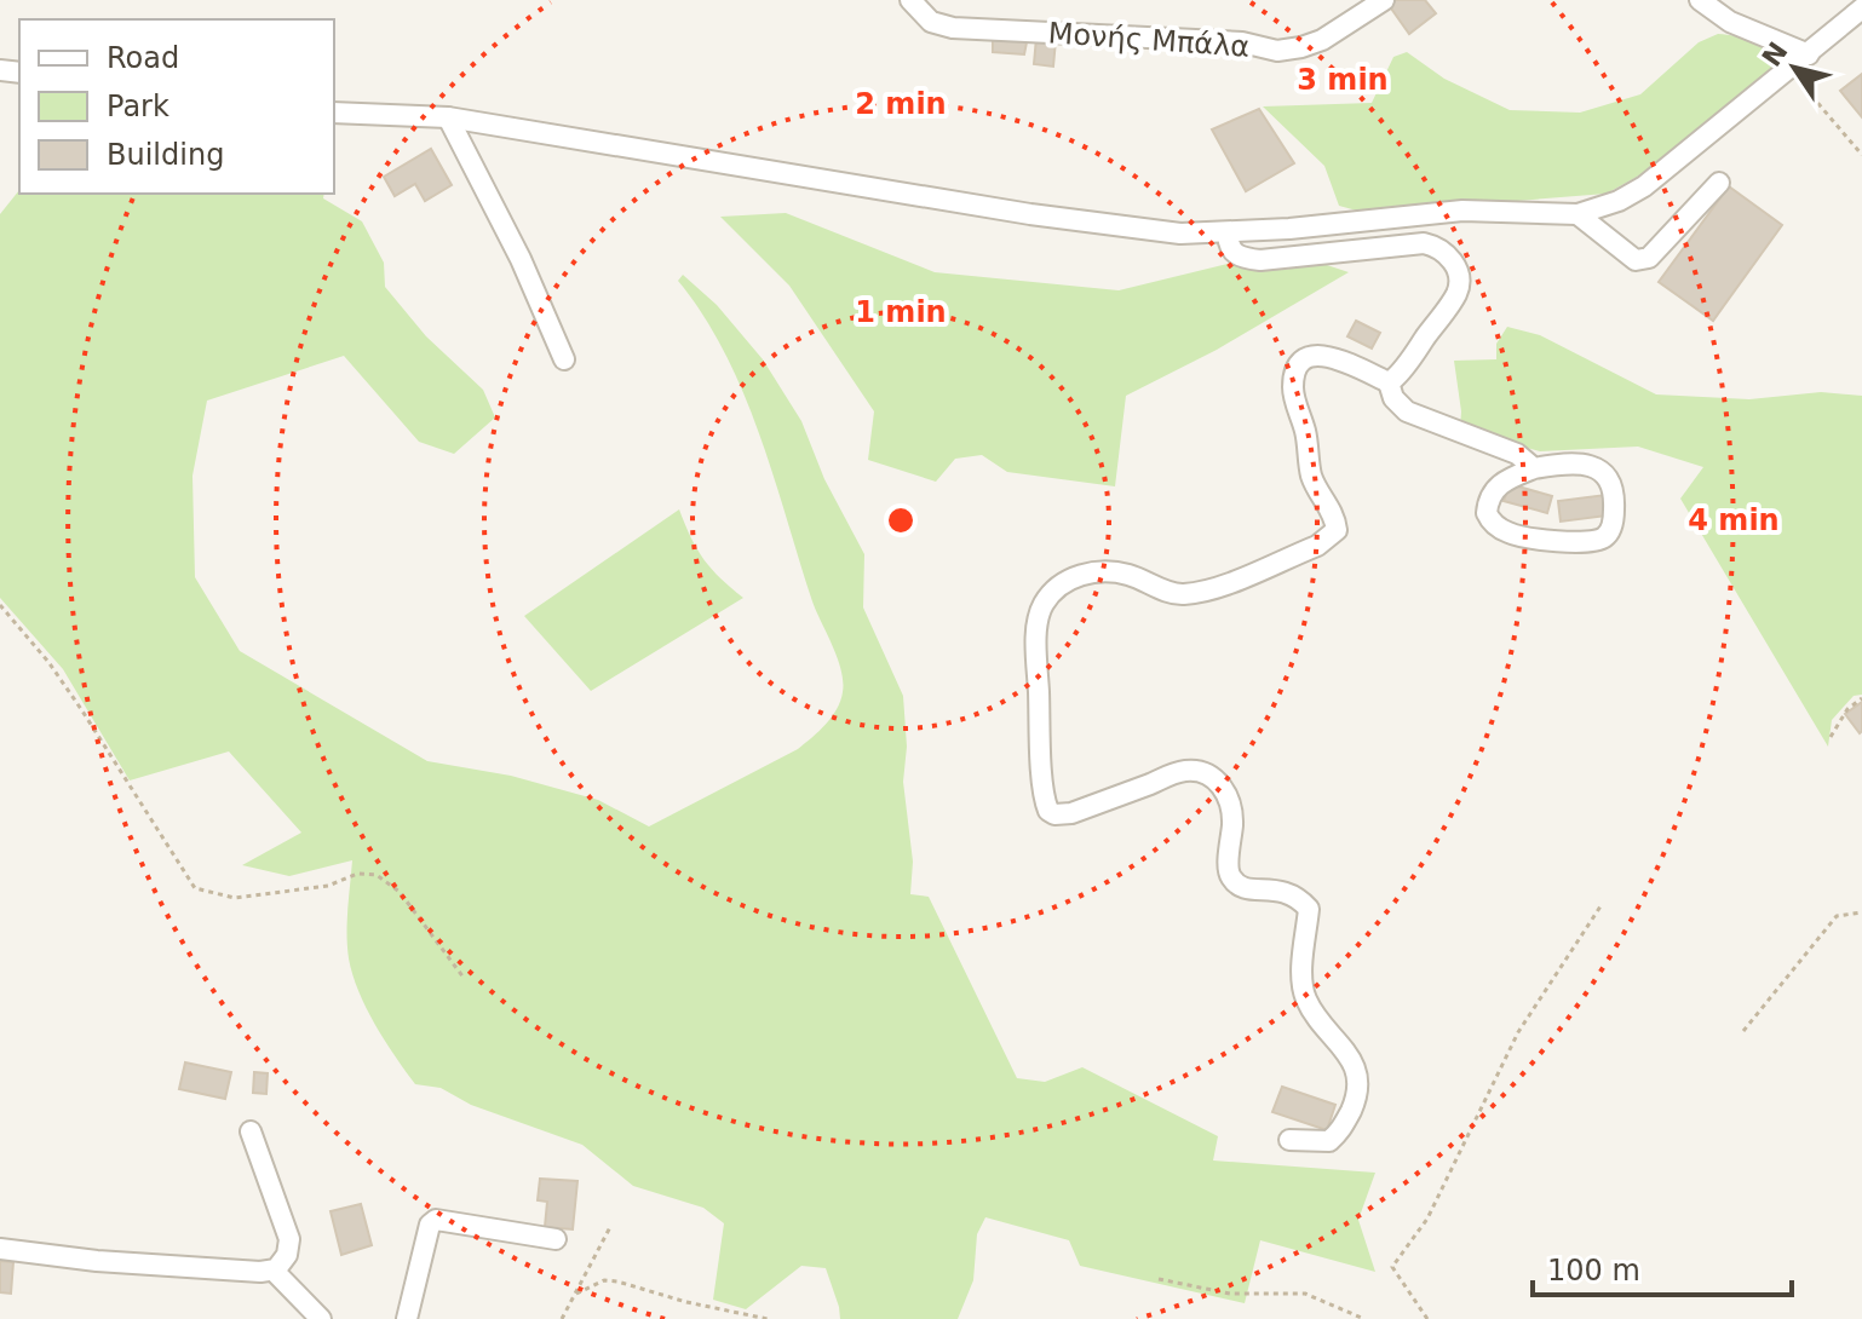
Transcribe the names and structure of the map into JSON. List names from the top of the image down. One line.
{"streets":{"street":["Μονής Μπάλα"]},"legend":["Road","Park","Building"],"scale_bar":"100 m","north":"top left","rings":["3 min","2 min","1 min","4 min"]}
